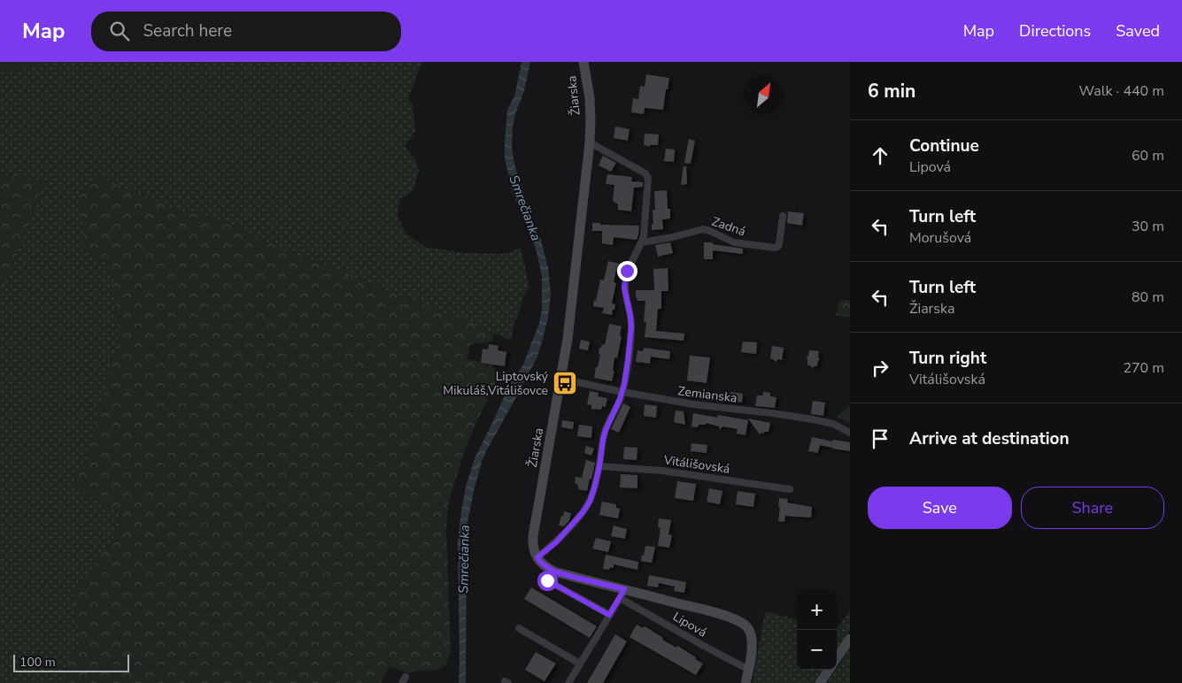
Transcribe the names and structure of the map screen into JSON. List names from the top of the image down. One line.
{"streets":{"street":["Žiarska","Zadná","Zemianska","Vitálišovská","Lipová"]},"crossings":[["Žiarska","Zemianska"]],"water":["Smrečianka"],"places":{"bus stop":["Liptovský Mikuláš,Vitálišovce"]},"scale_bar":"100 m","north":"top right","page":{"header":"Map","search":"Search here","nav":["Map","Directions","Saved"],"heading":["6 min","Walk · 440 m"],"list":[["Continue","Lipová","60 m"],["Turn left","Morušová","30 m"],["Turn left","Žiarska","80 m"],["Turn right","Vitálišovská","270 m"],"Arrive at destination"],"buttons":["Save","Share"],"map_buttons":["+","−"],"scale":"100 m"}}
